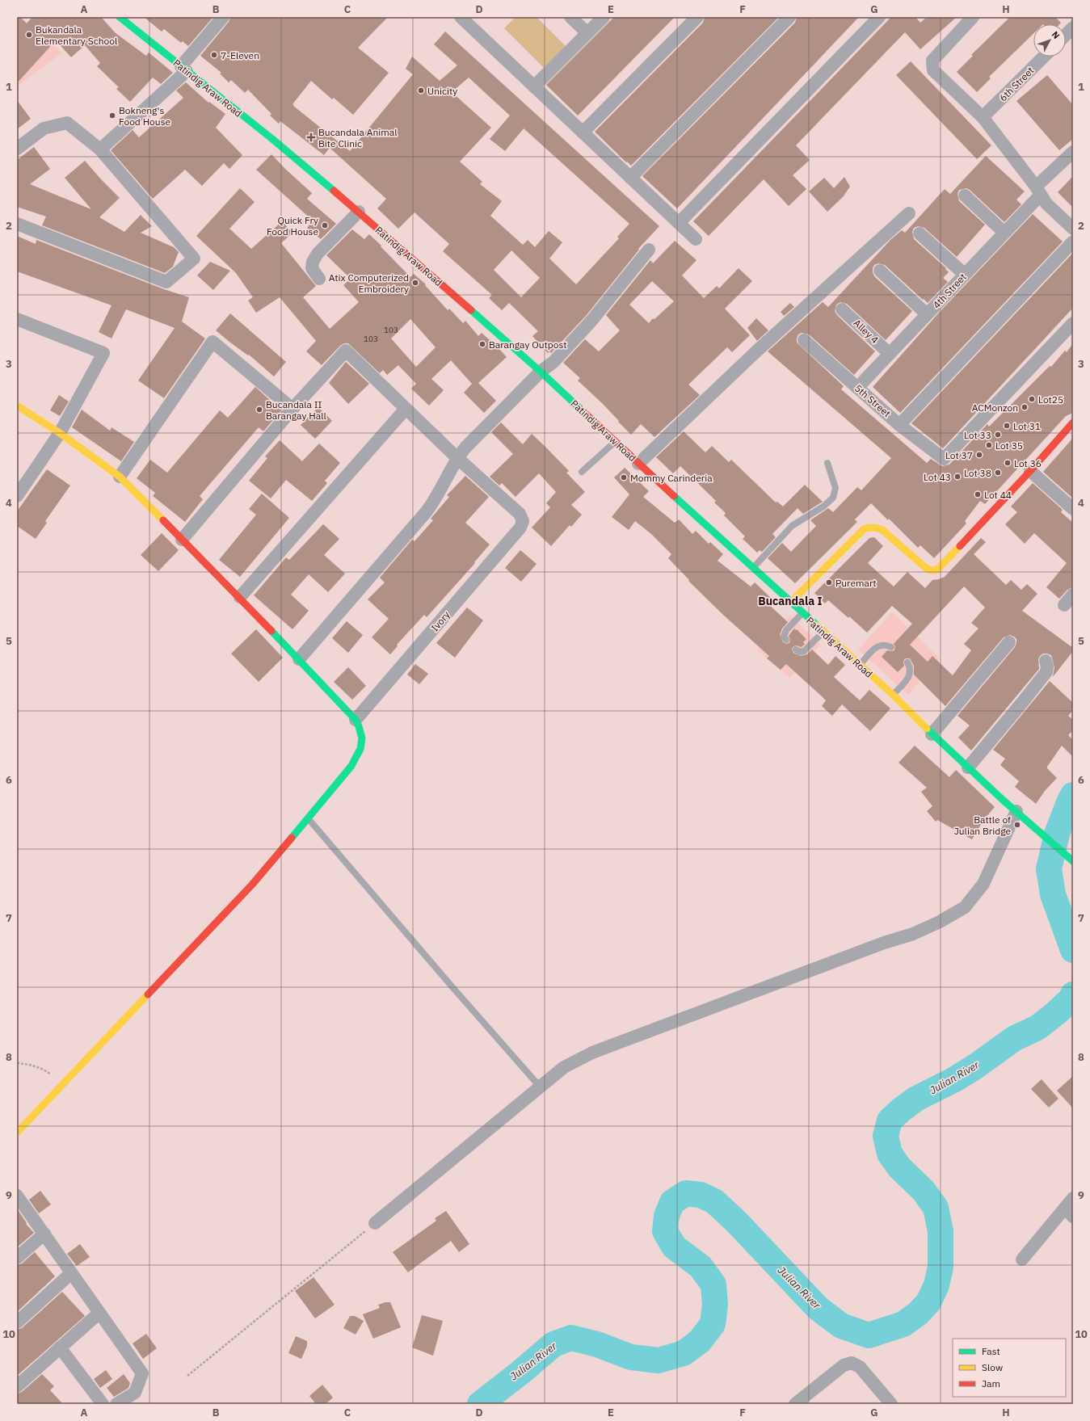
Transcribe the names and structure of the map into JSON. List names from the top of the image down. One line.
{"streets":{"street":["6th Street","Patindig Araw Road","4th Street","Alley 4","5th Street","Ivory"]},"crossings":[["4th Street","Alley 4"],["4th Street","5th Street"]],"districts":["Bucandala I"],"water":["Julian River"],"places":{"other":["Bukandala Elementary School","7-Eleven","Unicity","Bokneng's Food House","Quick Fry Food House","Atix Computerized Embroidery","Barangay Outpost","Lot25","ACMonzon","Bucandala II Barangay Hall","Lot 31","Lot 33","Lot 35","Lot 37","Lot 36","Lot 38","Lot 43","Mommy Carinderia","Lot 44","Puremart","Battle of Julian Bridge"],"health":["Bucandala Animal Bite Clinic"]},"house_numbers":["103","103"],"legend":["Fast","Slow","Jam"],"north":"top right","grid":{"columns":["A","B","C","D","E","F","G","H"],"rows":["1","2","3","4","5","6","7","8","9","10"]}}
